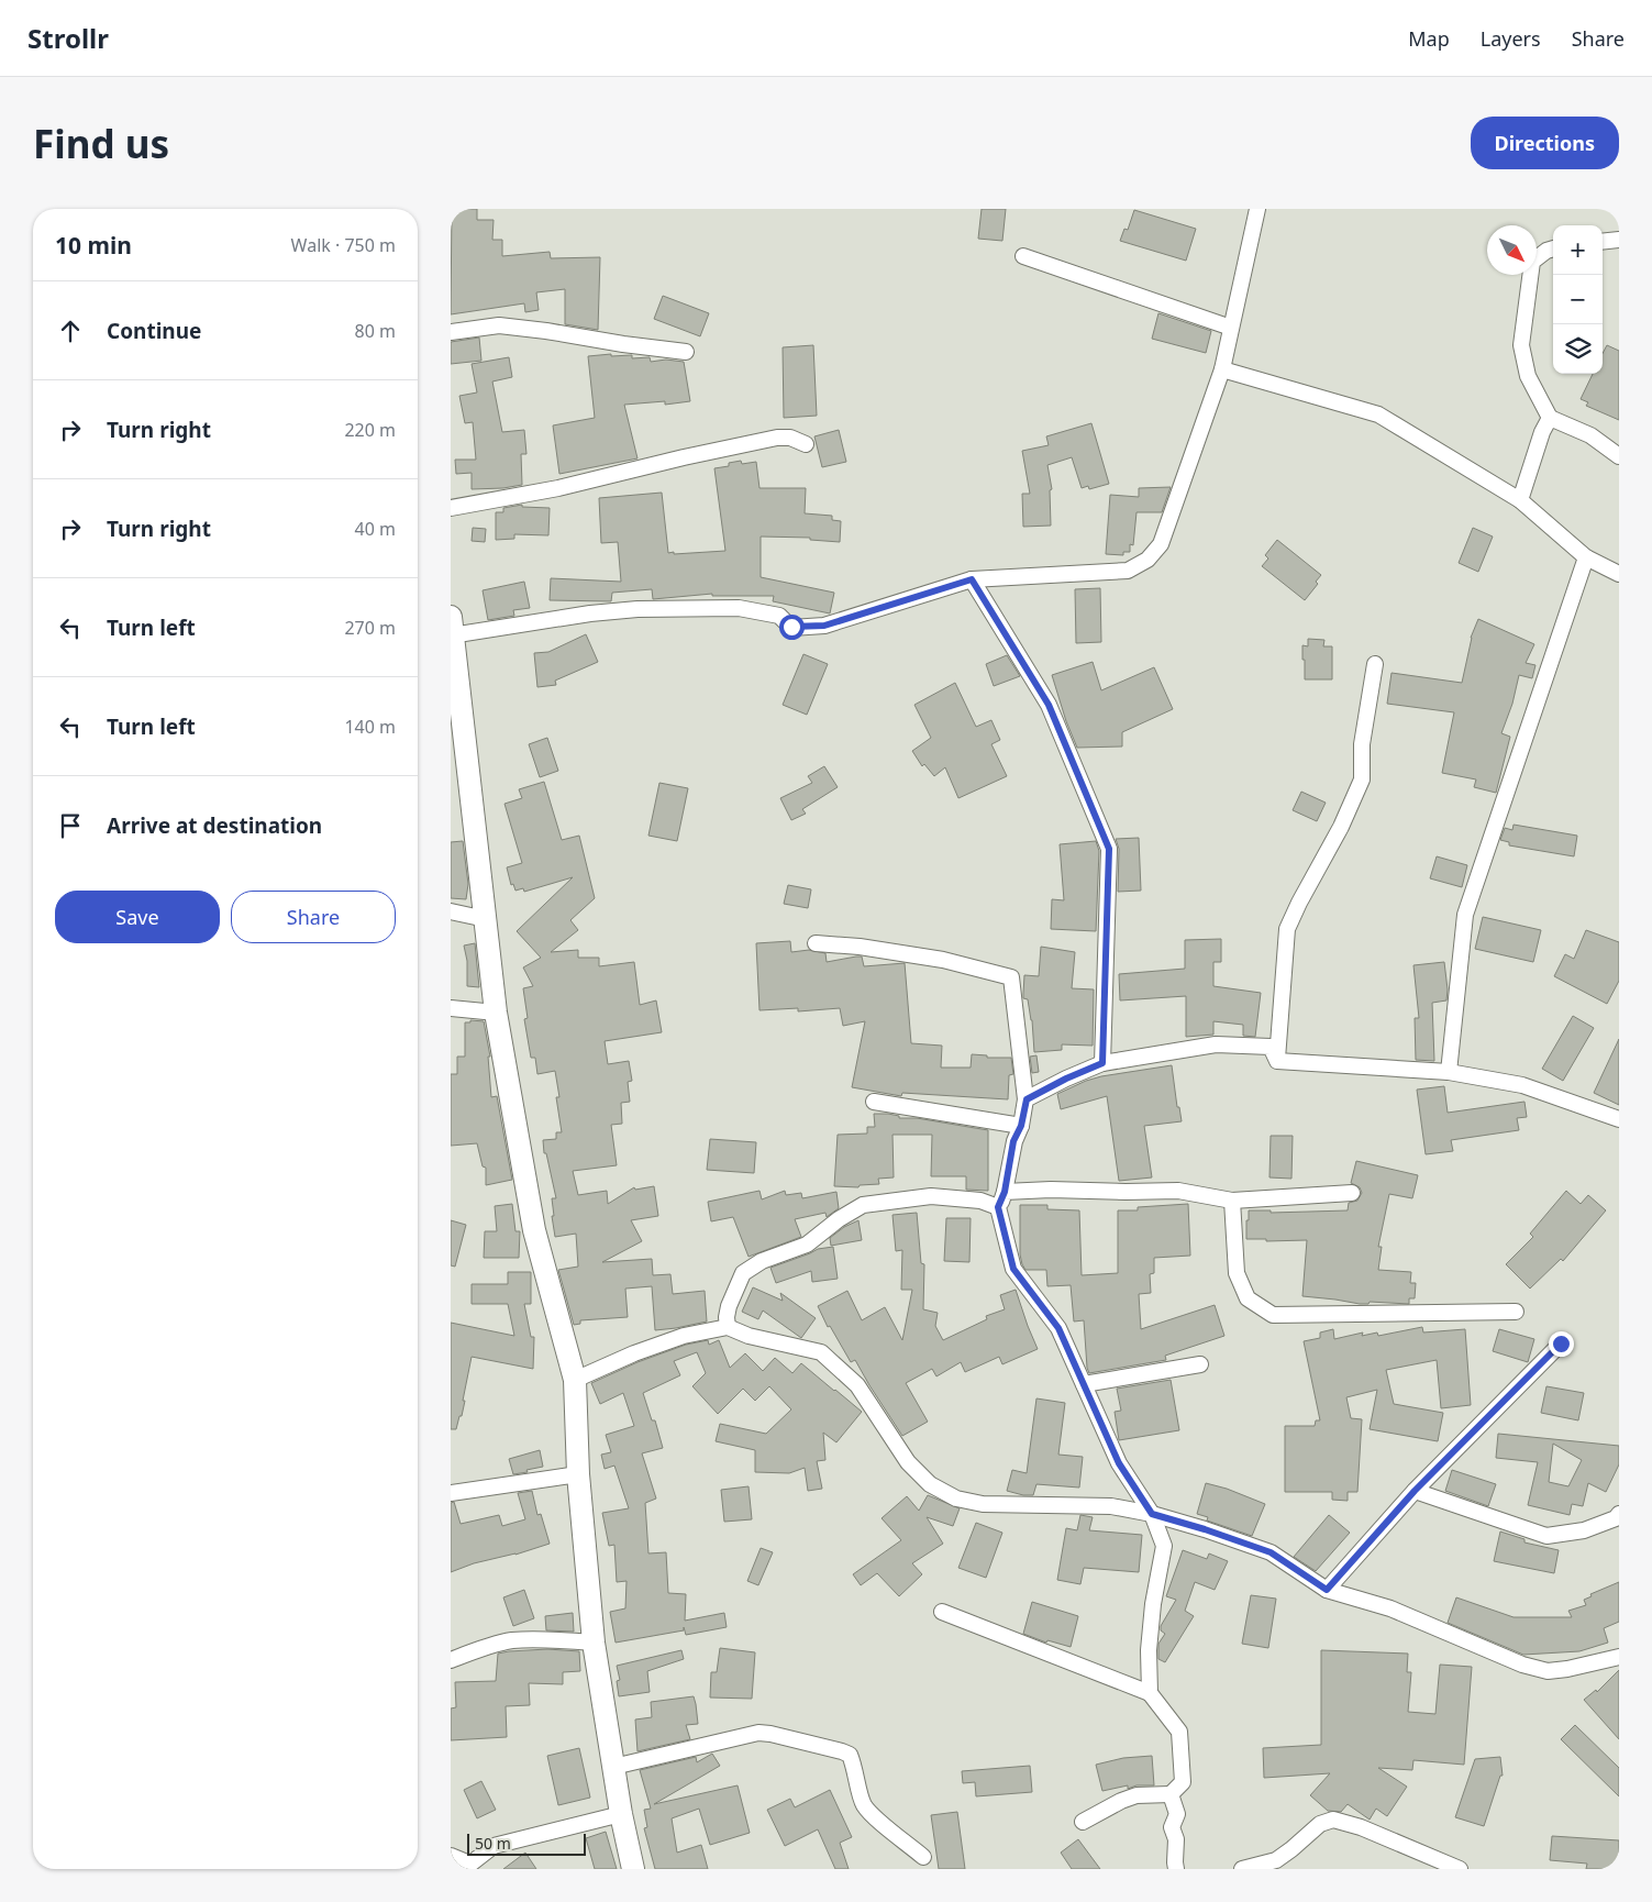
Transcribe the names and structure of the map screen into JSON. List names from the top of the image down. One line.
{"scale_bar":"50 m","north":"bottom right","page":{"header":"Strollr","nav":["Map","Layers","Share"],"buttons":["Directions",["Save","Share"]],"title":"Find us","heading":["10 min","Walk · 750 m"],"map_buttons":["+","−"],"list":[["Continue","80 m"],["Turn right","220 m"],["Turn right","40 m"],["Turn left","270 m"],["Turn left","140 m"],"Arrive at destination"],"scale":"50 m"}}
